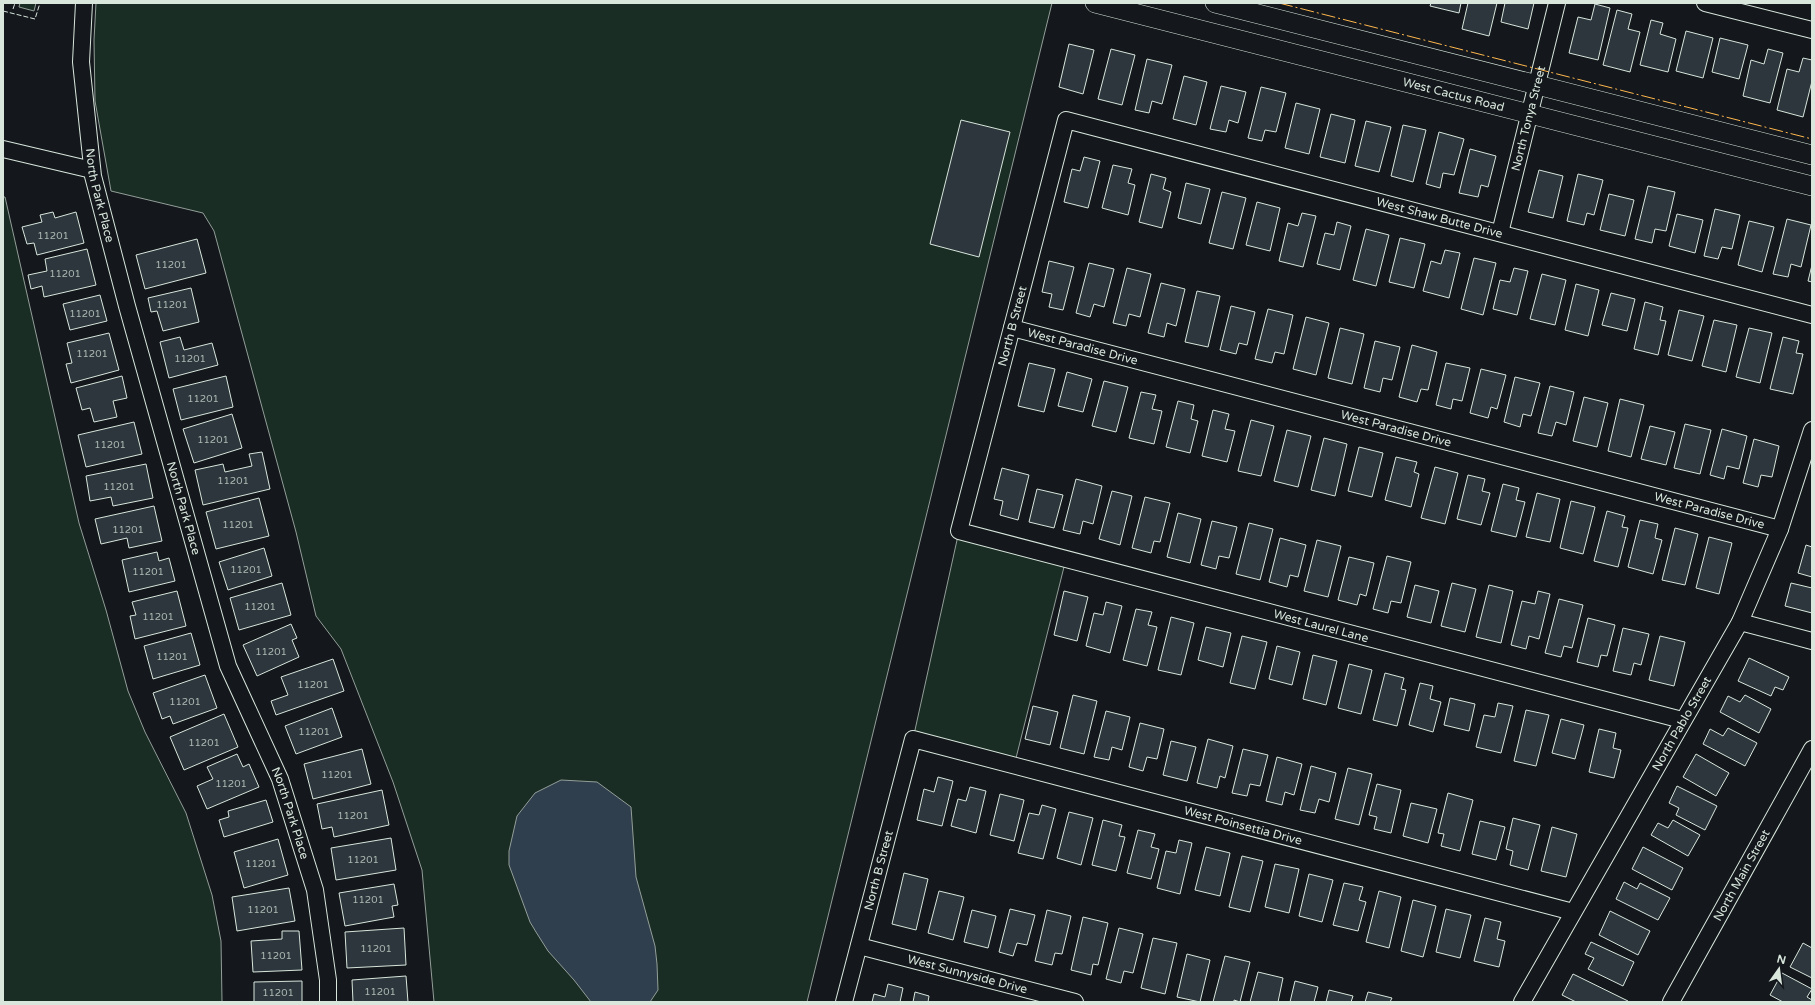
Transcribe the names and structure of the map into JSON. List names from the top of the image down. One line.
{"streets":{"street":["West Cactus Road","North Tonya Street","North Park Place","West Shaw Butte Drive","North B Street","West Paradise Drive","West Laurel Lane","North Pablo Street","West Poinsettia Drive","North Main Street","West Sunnyside Drive"]},"crossings":[["West Cactus Road","North Tonya Street"],["North Tonya Street","West Shaw Butte Drive"],["West Shaw Butte Drive","North B Street"],["North B Street","West Paradise Drive"],["North B Street","West Laurel Lane"],["North B Street","West Poinsettia Drive"],["North B Street","West Sunnyside Drive"],["West Paradise Drive","North Pablo Street"],["West Laurel Lane","North Pablo Street"],["North Pablo Street","West Poinsettia Drive"]],"house_numbers":["11201","11201","11201","11201","11201","11201","11201","11201","11201","11201","11201","11201","11201","11201","11201","11201","11201","11201","11201","11201","11201","11201","11201","11201","11201","11201","11201","11201","11201","11201","11201","11201","11201","11201","11201"],"north":"top"}
